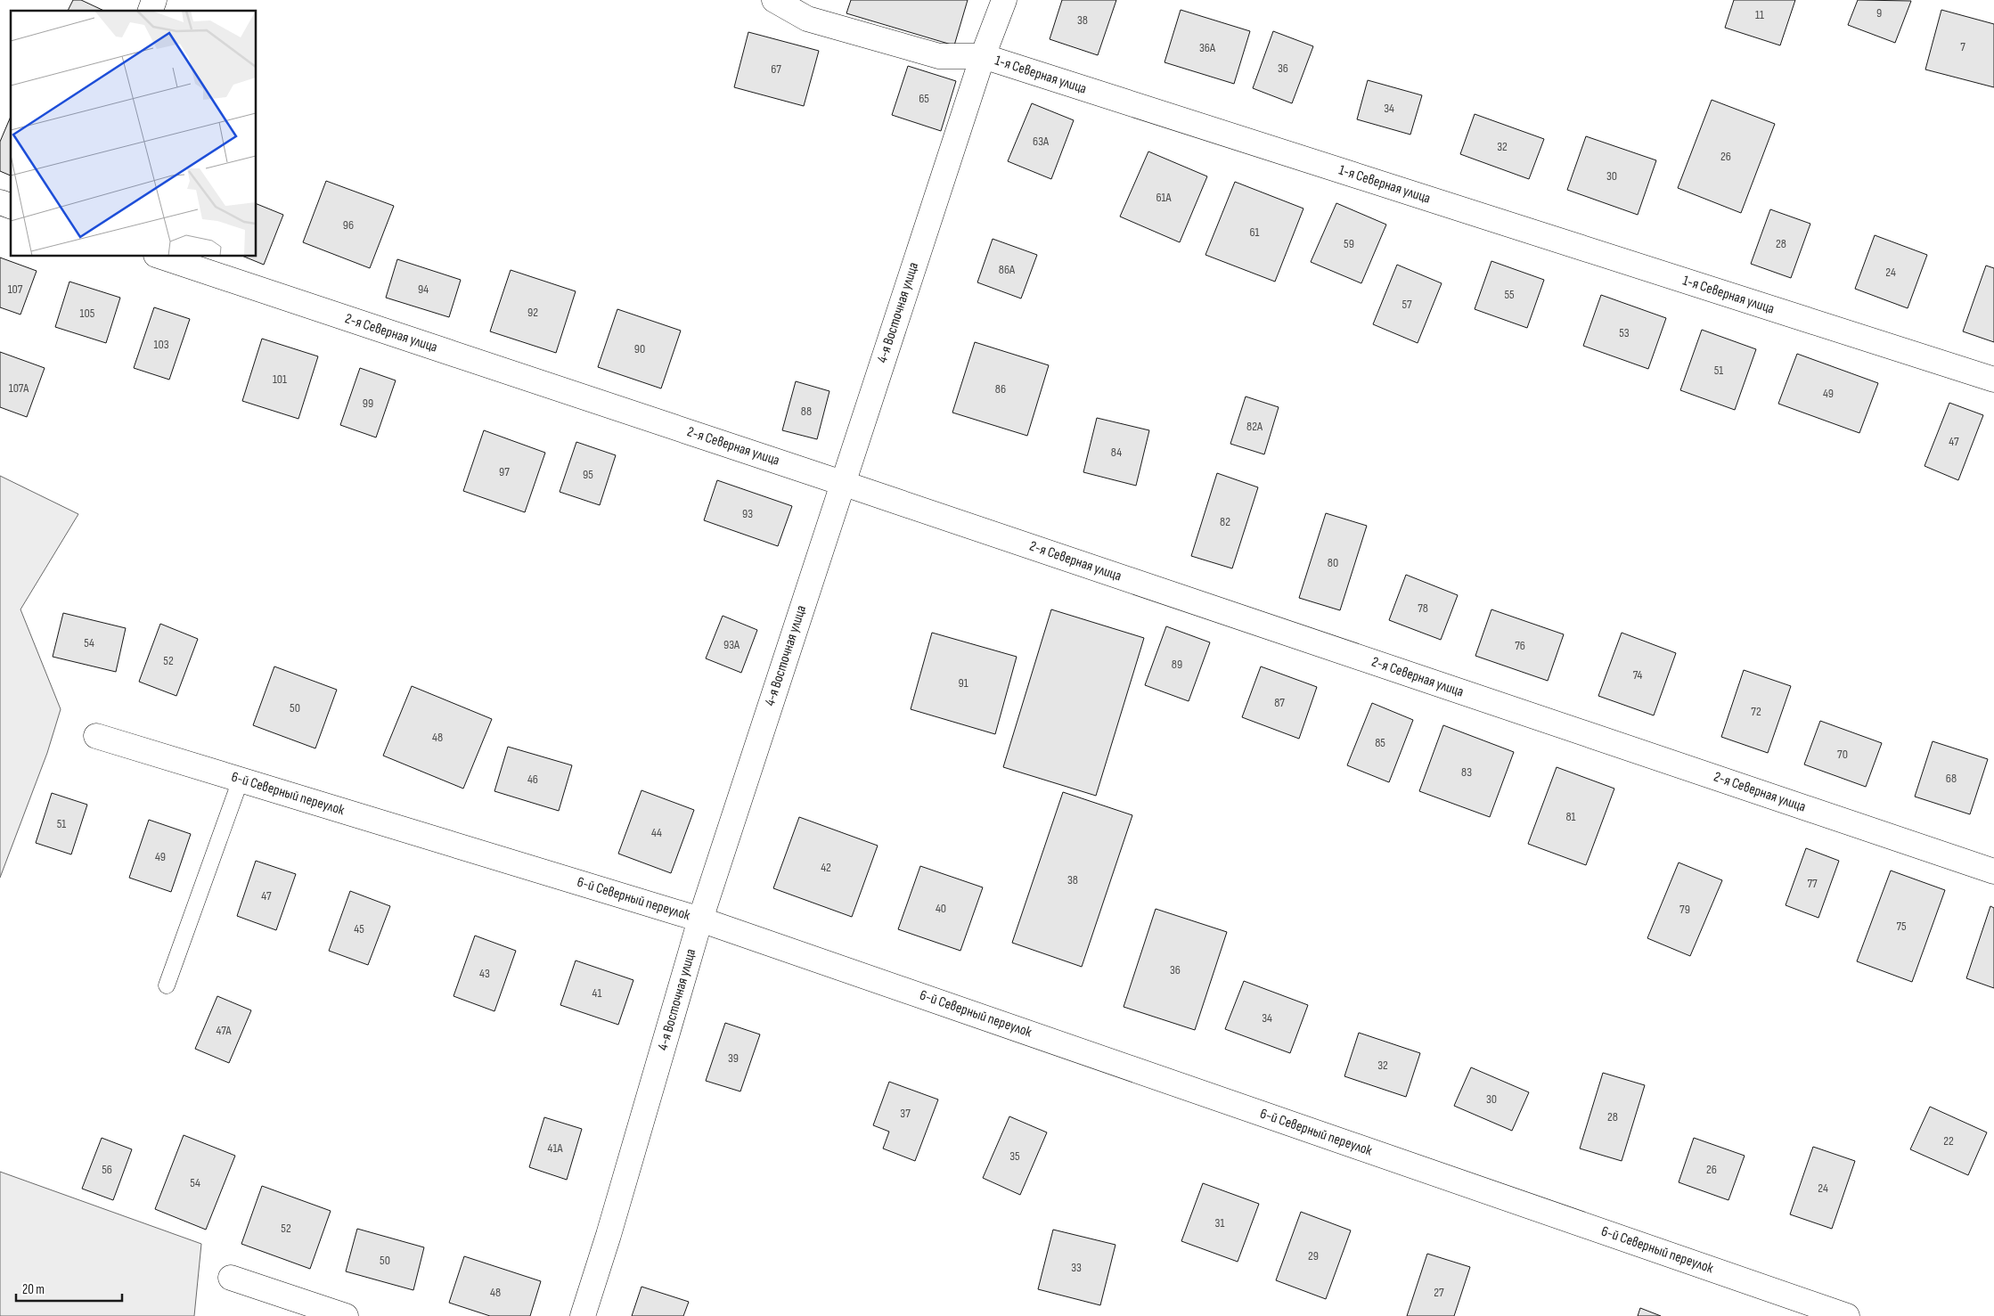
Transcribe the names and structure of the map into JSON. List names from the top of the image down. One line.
{"streets":{"street":["1-я Северная улица","4-я Восточная улица","2-я Северная улица","6-й Северный переулок"]},"crossings":[["1-я Северная улица","4-я Восточная улица"],["4-я Восточная улица","2-я Северная улица"],["4-я Восточная улица","6-й Северный переулок"]],"house_numbers":["9","11","38","7","36А","36","67","65","34","63А","32","26","30","61А","96","61","59","28","86А","24","107","94","55","57","92","105","53","103","90","51","101","107А","86","49","99","88","82А","47","84","97","95","93","82","80","78","54","93А","76","52","89","74","91","87","50","72","48","85","70","83","68","46","81","51","44","49","42","38","77","47","40","79","75","45","36","43","41","34","47А","39","32","30","37","28","22","41А","35","56","26","54","24","31","52","29","50","33","48","27"],"scale_bar":"20 m"}
